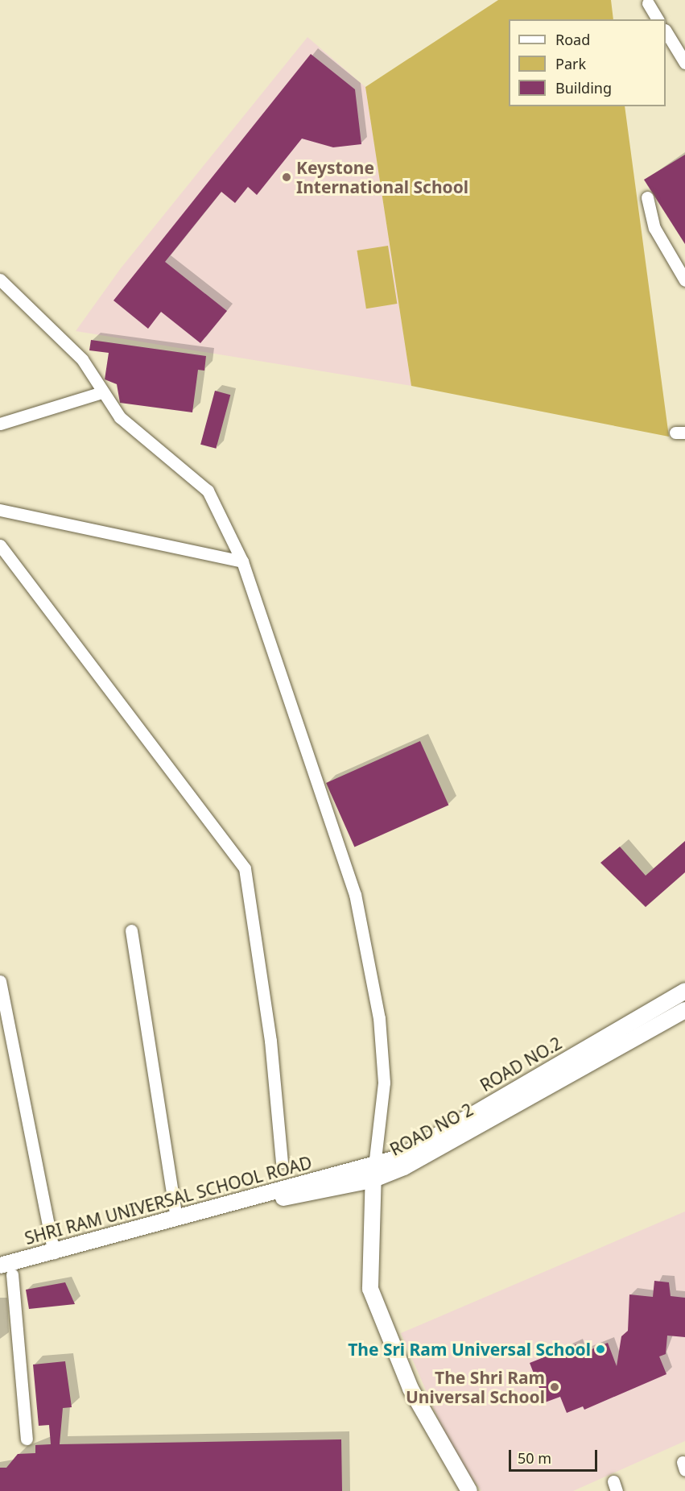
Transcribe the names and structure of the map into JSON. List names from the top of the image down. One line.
{"streets":{"street":["ROAD NO.2","ROAD NO 2","SHRI RAM UNIVERSAL SCHOOL ROAD"]},"crossings":[["ROAD NO.2","ROAD NO 2"],["ROAD NO.2","SHRI RAM UNIVERSAL SCHOOL ROAD"],["ROAD NO 2","SHRI RAM UNIVERSAL SCHOOL ROAD"]],"places":["Keystone International School","The Sri Ram Universal School","The Shri Ram Universal School"],"legend":["Road","Park","Building"],"scale_bar":"50 m"}
